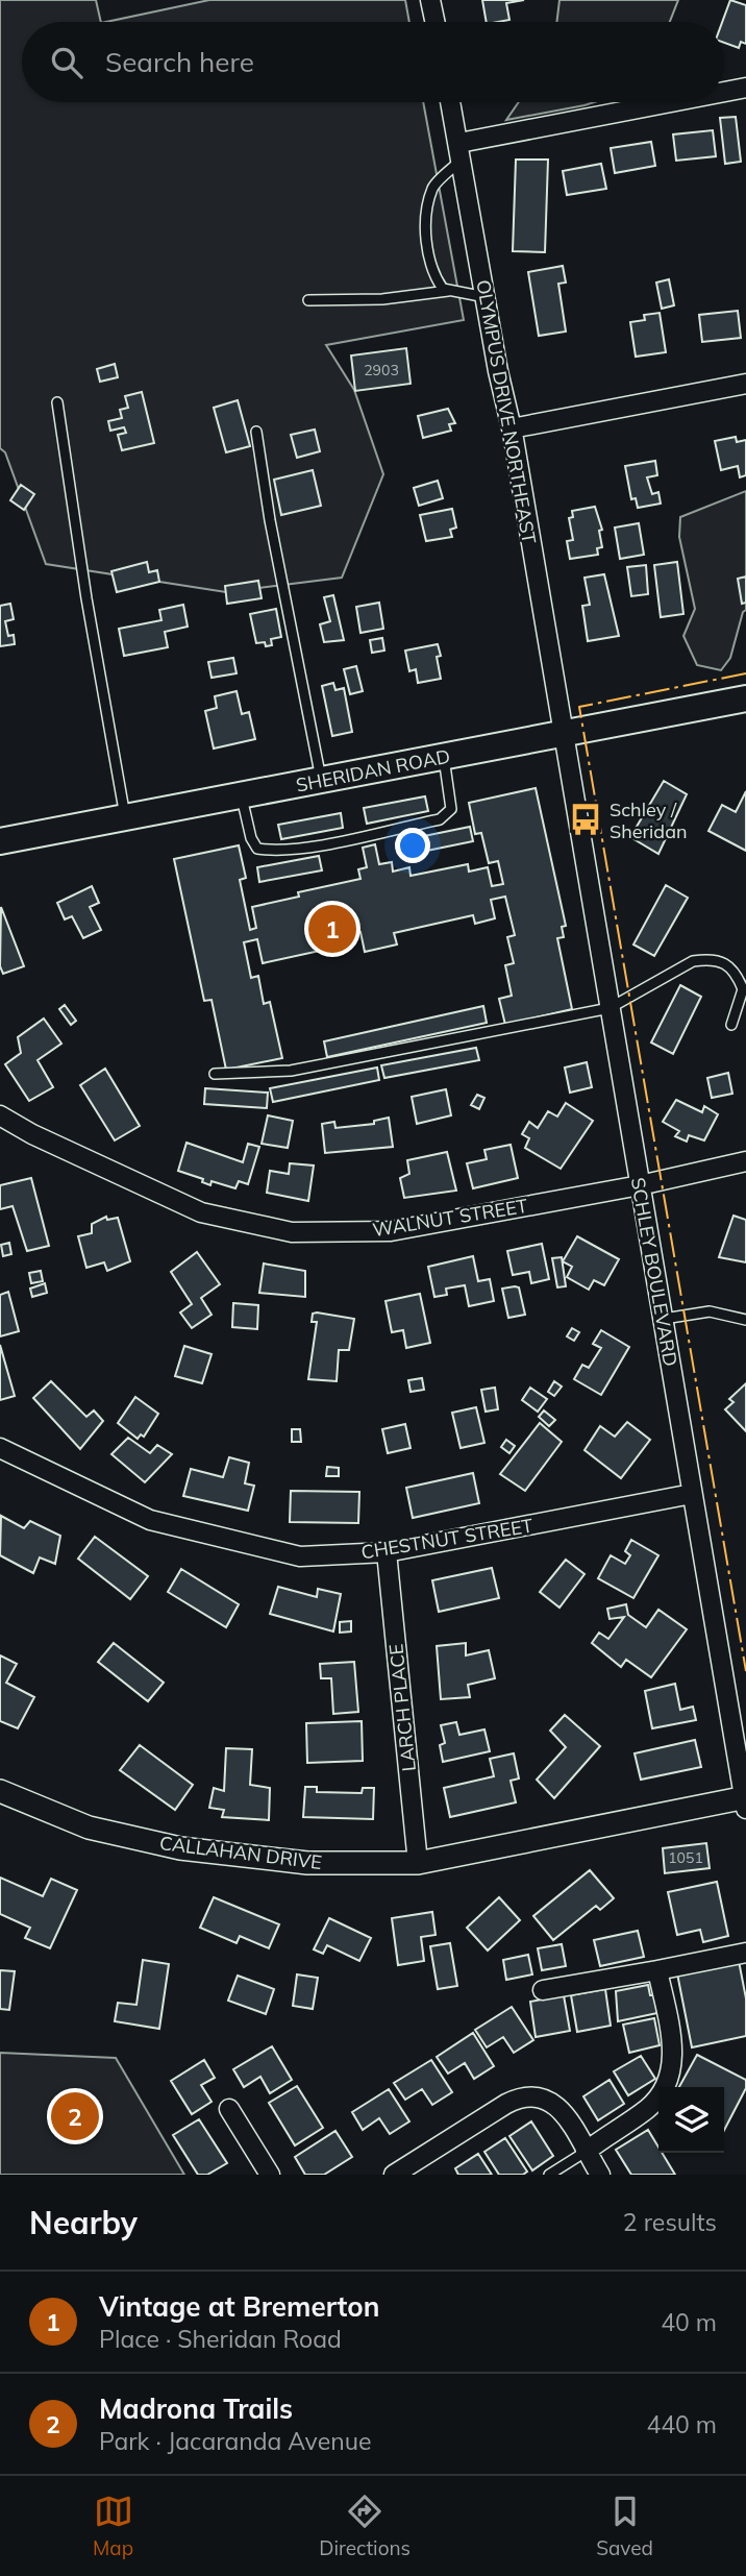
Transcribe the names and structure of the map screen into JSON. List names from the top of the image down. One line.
{"streets":{"main road":["SHERIDAN ROAD"],"street":["OLYMPUS DRIVE NORTHEAST","WALNUT STREET","SCHLEY BOULEVARD","CHESTNUT STREET","LARCH PLACE","CALLAHAN DRIVE"]},"crossings":[["OLYMPUS DRIVE NORTHEAST","SHERIDAN ROAD"],["OLYMPUS DRIVE NORTHEAST","SCHLEY BOULEVARD"],["SHERIDAN ROAD","SCHLEY BOULEVARD"],["WALNUT STREET","SCHLEY BOULEVARD"],["SCHLEY BOULEVARD","CHESTNUT STREET"],["SCHLEY BOULEVARD","CALLAHAN DRIVE"],["CHESTNUT STREET","LARCH PLACE"],["LARCH PLACE","CALLAHAN DRIVE"]],"places":{"bus stop":["Schley / Sheridan"]},"house_numbers":["2903","1051"],"page":{"search":"Search here","pins":["1","2"],"heading":["Nearby","2 results"],"list":[{"mark":"1","name":"Vintage at Bremerton","note":"Place · Sheridan Road","value":"40 m"},{"mark":"2","name":"Madrona Trails","note":"Park · Jacaranda Avenue","value":"440 m"}],"nav":["Map","Directions","Saved"]}}
